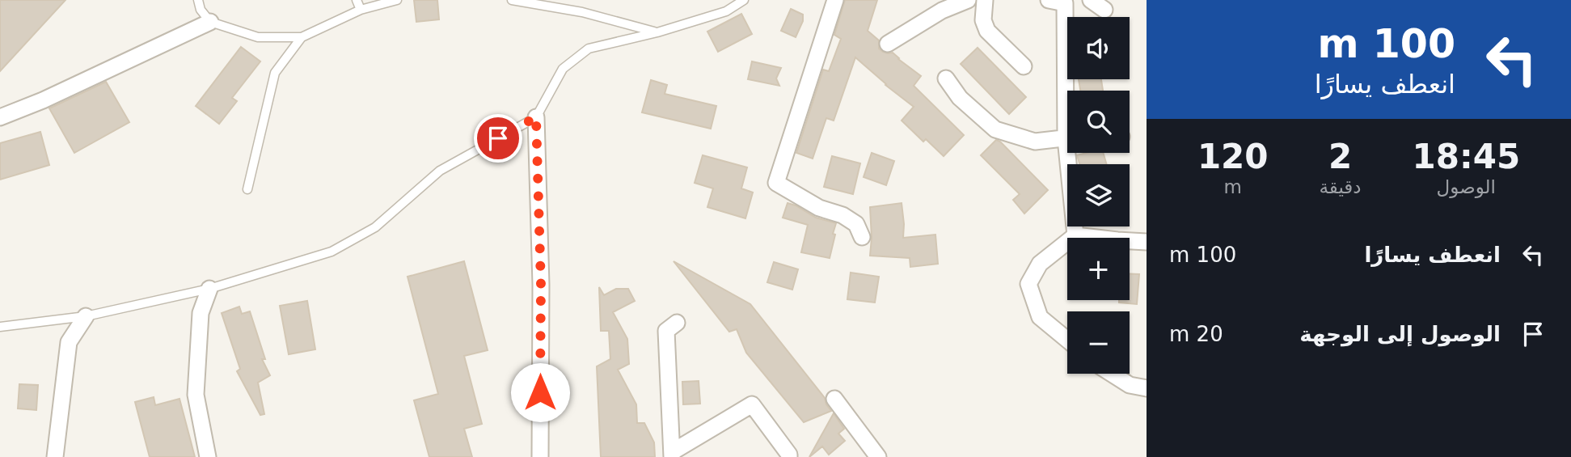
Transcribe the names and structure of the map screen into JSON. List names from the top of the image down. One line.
{"page":{"turn":["100 m","انعطف يسارًا"],"map_buttons":["+","−"],"eta":["18:45","الوصول","2","دقيقة","120","m"],"list":[{"name":"انعطف يسارًا","value":"100 m"},{"name":"الوصول إلى الوجهة","value":"20 m"}]}}
